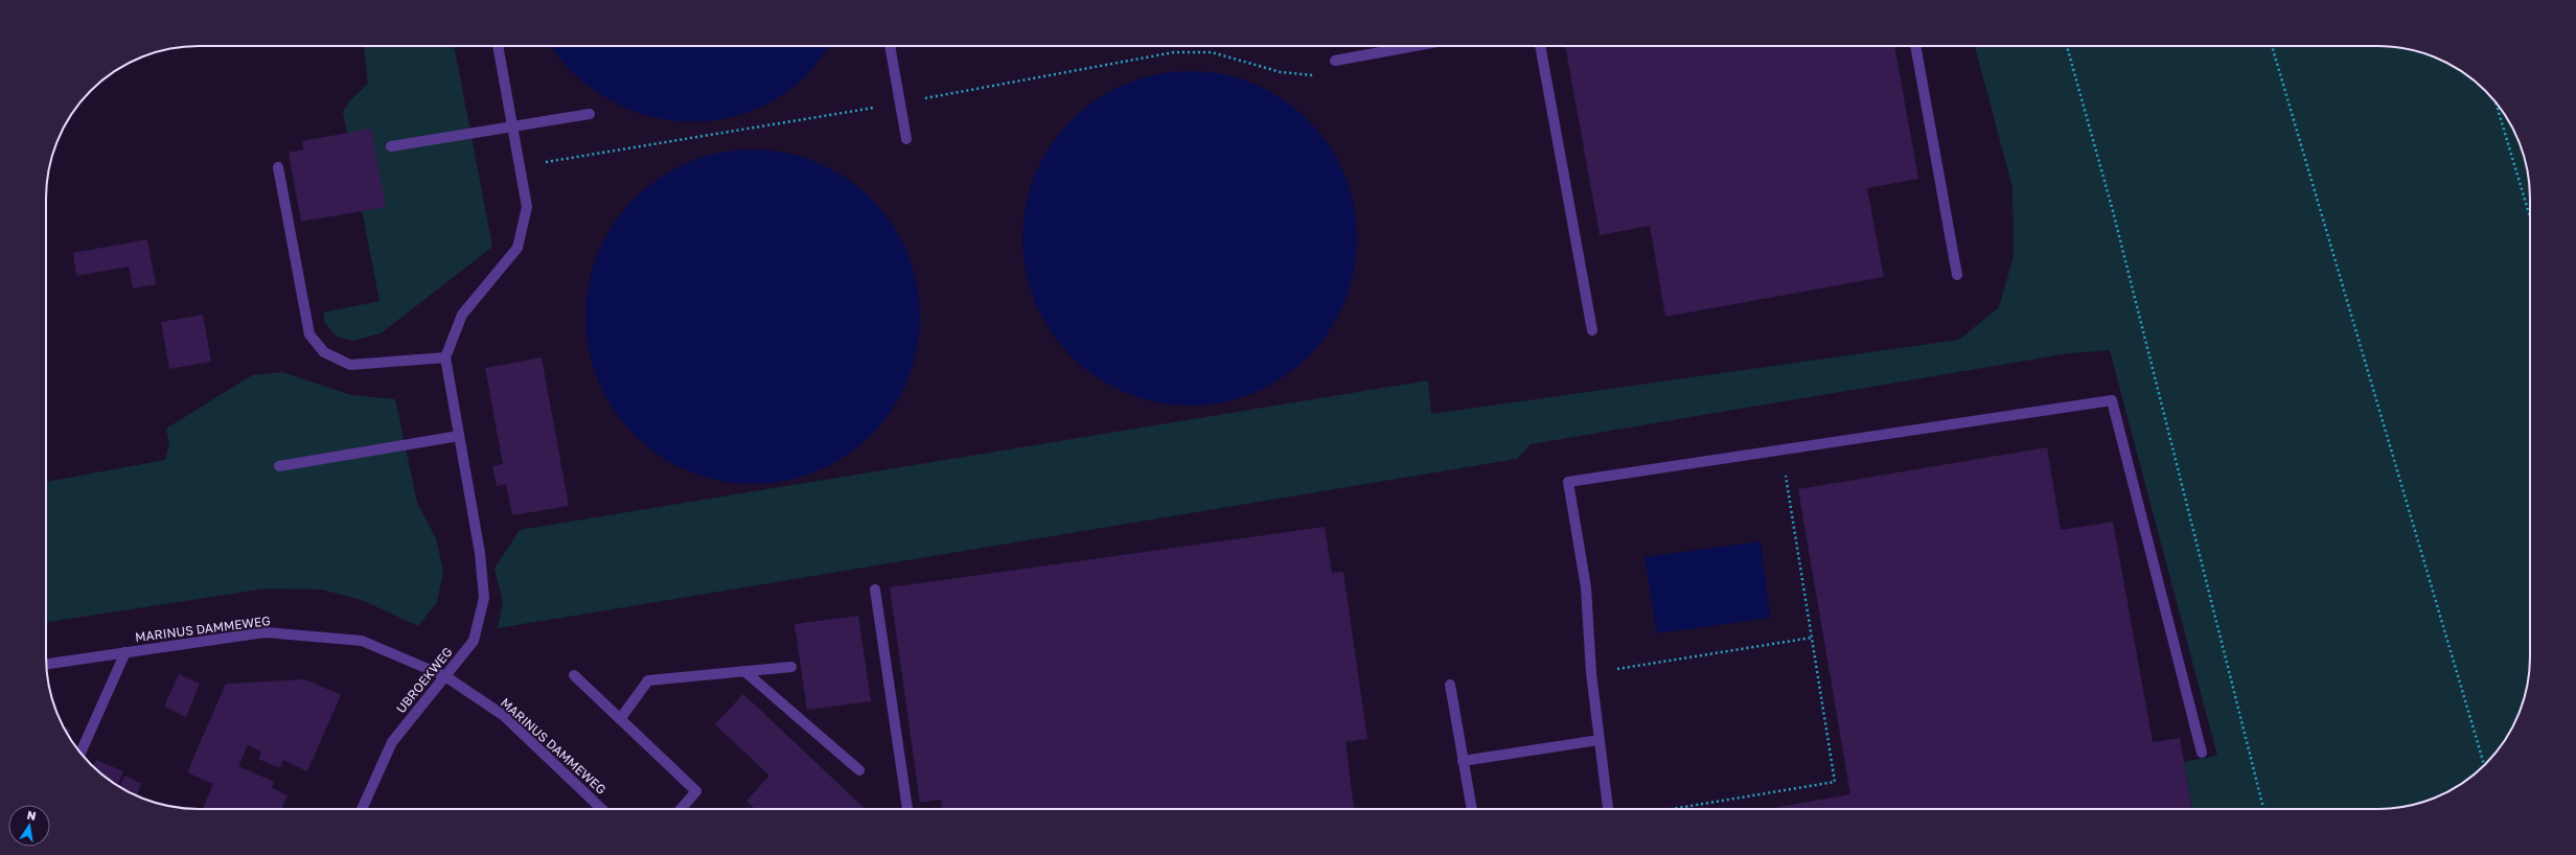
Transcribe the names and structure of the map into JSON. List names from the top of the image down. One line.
{"streets":{"street":["MARINUS DAMMEWEG","UBROEKWEG"]},"crossings":[["MARINUS DAMMEWEG","UBROEKWEG"]],"north":"top"}
